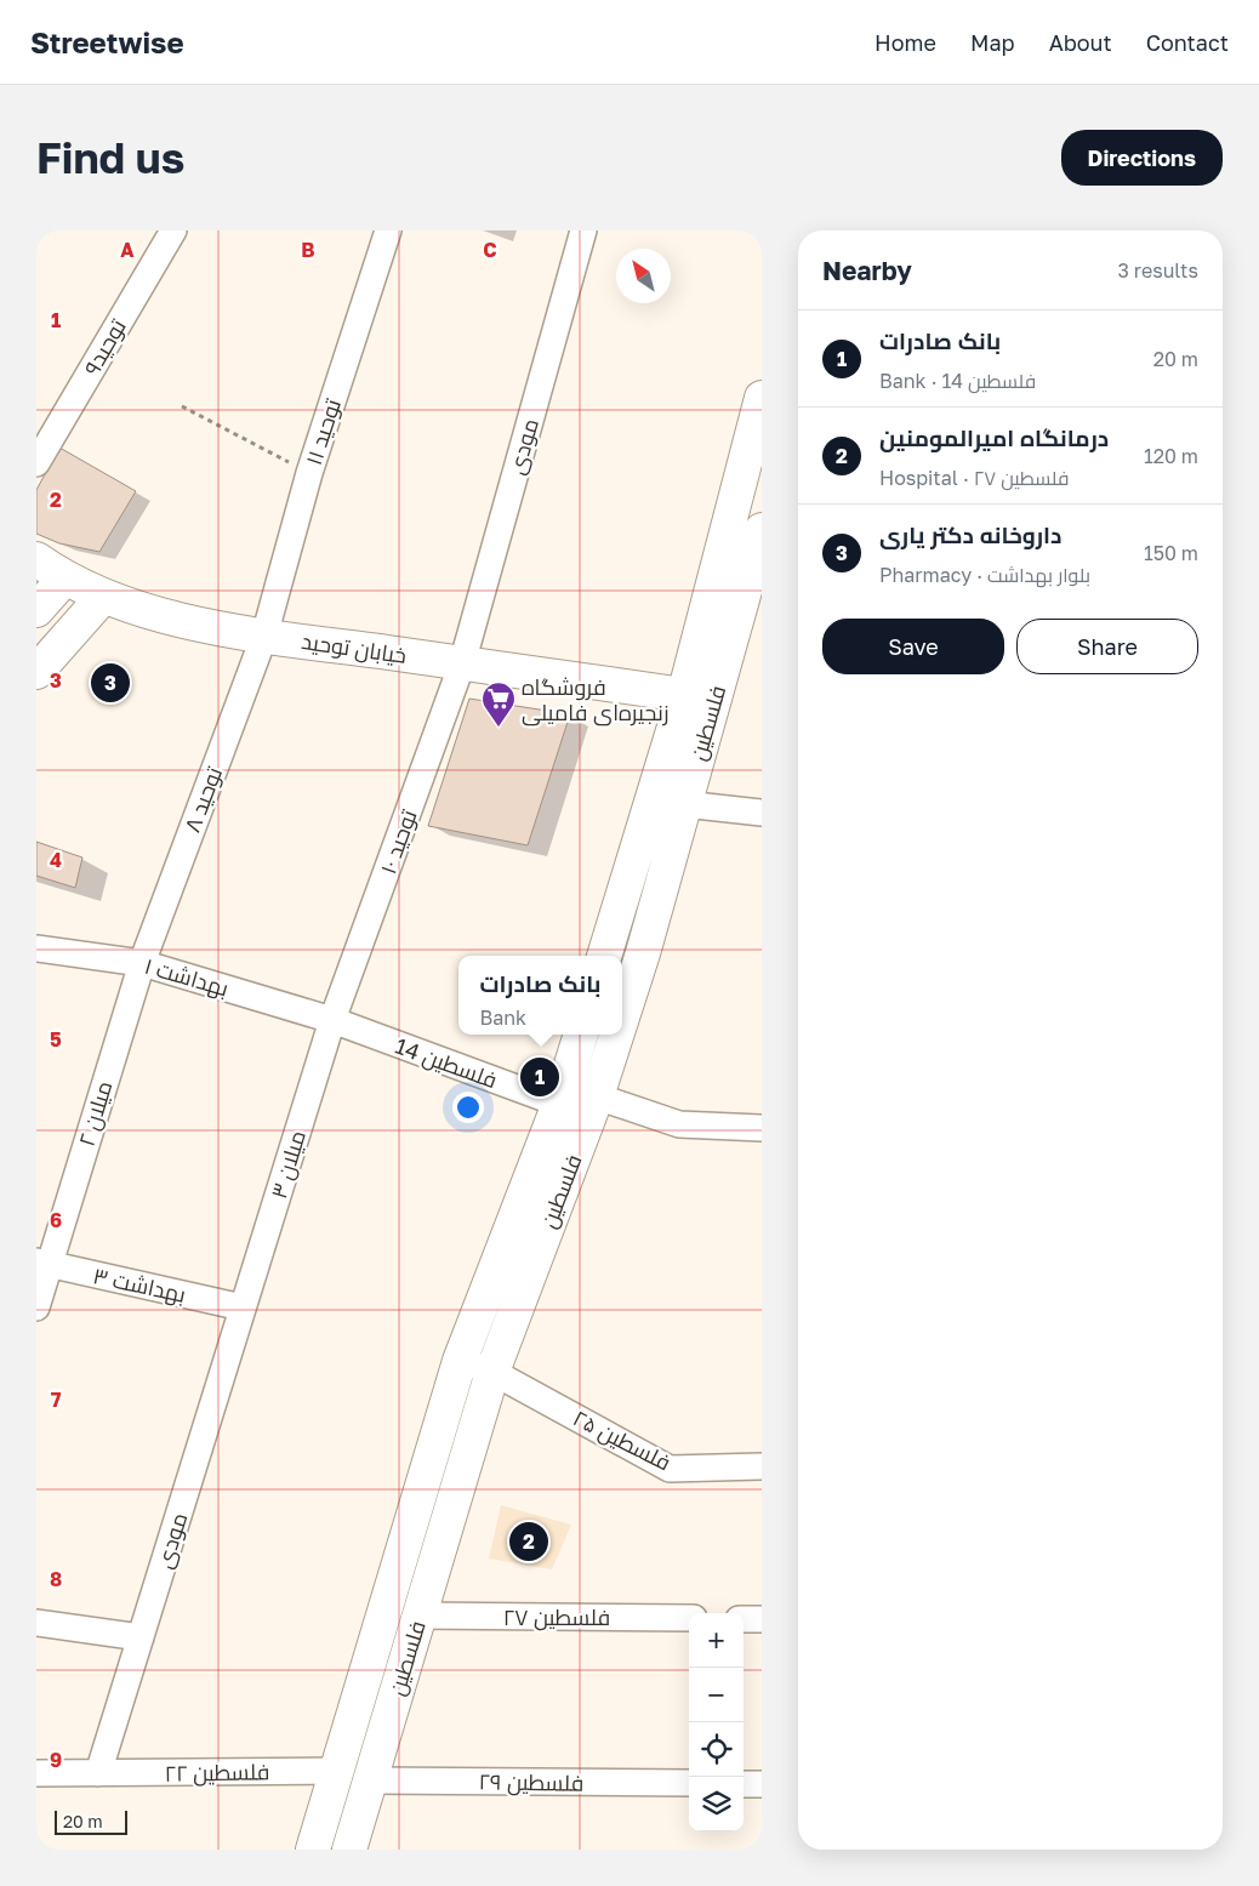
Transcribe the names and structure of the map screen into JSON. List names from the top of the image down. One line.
{"streets":{"street":["توحید۹","توحید ۱۱","مودی","خیابان توحید","فلسطین","توحید ۸","توحید ۱۰","بهداشت ۱","فلسطین 14","میلان ۲","میلان ۳","بهداشت ۳","فلسطین ۲۵","فلسطین ۲۷","فلسطین ۲۲","فلسطین ۲۹"]},"crossings":[["توحید ۱۱","خیابان توحید"],["توحید ۱۱","توحید ۸"],["مودی","خیابان توحید"],["مودی","توحید ۱۰"],["مودی","میلان ۳"],["مودی","بهداشت ۳"],["مودی","فلسطین ۲۲"],["خیابان توحید","فلسطین"],["خیابان توحید","توحید ۸"],["خیابان توحید","توحید ۱۰"],["فلسطین","فلسطین 14"],["فلسطین","فلسطین ۲۵"],["فلسطین","فلسطین ۲۷"],["فلسطین","فلسطین ۲۲"],["فلسطین","فلسطین ۲۹"],["توحید ۸","بهداشت ۱"],["توحید ۸","میلان ۲"],["توحید ۱۰","بهداشت ۱"],["توحید ۱۰","فلسطین 14"],["توحید ۱۰","میلان ۳"],["بهداشت ۱","فلسطین 14"],["بهداشت ۱","میلان ۲"],["بهداشت ۱","میلان ۳"],["فلسطین 14","میلان ۳"],["میلان ۲","بهداشت ۳"],["میلان ۳","بهداشت ۳"]],"places":{"supermarket":["فروشگاه زنجیره‌ای فامیلی"]},"scale_bar":"20 m","north":"top left","page":{"header":"Streetwise","nav":["Home","Map","About","Contact"],"buttons":["Directions",["Save","Share"]],"title":"Find us","heading":["Nearby","3 results"],"list":[{"mark":"1","name":"بانک صادرات","note":"Bank · فلسطین 14","value":"20 m"},{"mark":"2","name":"درمانگاه امیرالمومنین","note":"Hospital · فلسطین ۲۷","value":"120 m"},{"mark":"3","name":"داروخانه دکتر یاری","note":"Pharmacy · بلوار بهداشت","value":"150 m"}],"pins":["3","1","2"],"popup":["بانک صادرات","Bank"],"map_buttons":["+","−"],"scale":"20 m"},"grid":{"columns":["A","B","C"],"rows":["1","2","3","4","5","6","7","8","9"]}}
